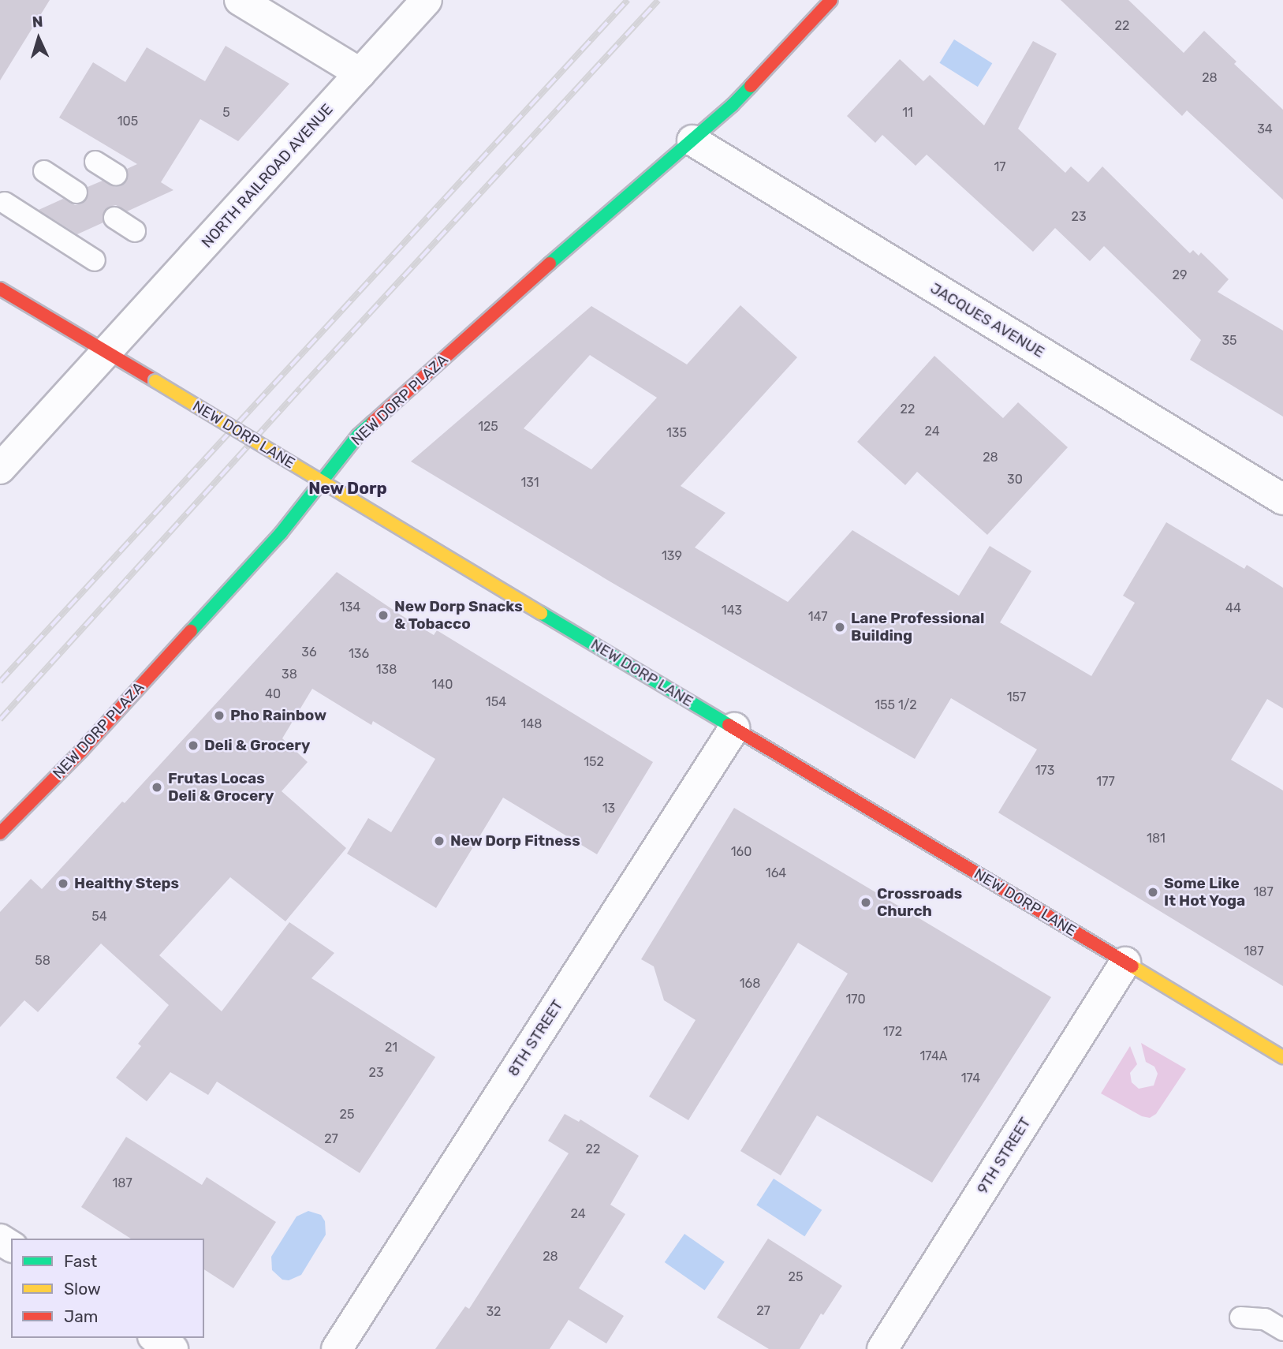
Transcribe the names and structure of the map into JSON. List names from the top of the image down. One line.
{"streets":{"street":["NORTH RAILROAD AVENUE","JACQUES AVENUE","NEW DORP PLAZA","NEW DORP LANE","8TH STREET","9TH STREET"]},"crossings":[["NORTH RAILROAD AVENUE","NEW DORP LANE"],["JACQUES AVENUE","NEW DORP PLAZA"],["NEW DORP PLAZA","NEW DORP LANE"],["NEW DORP LANE","8TH STREET"],["NEW DORP LANE","9TH STREET"]],"districts":["New Dorp"],"places":["New Dorp Snacks & Tobacco","Lane Professional Building","Pho Rainbow","Deli & Grocery","Frutas Locas Deli & Grocery","New Dorp Fitness","Healthy Steps","Some Like It Hot Yoga","Crossroads Church"],"house_numbers":["22","28","5","11","105","34","17","23","29","35","22","125","24","135","28","30","131","139","134","44","143","147","36","136","138","38","140","40","157","154","155 1/2","148","152","173","177","13","181","160","164","187","54","187","58","168","170","172","21","174A","23","174","25","27","22","187","24","28","25","27","32"],"legend":["Fast","Slow","Jam"],"north":"top"}
